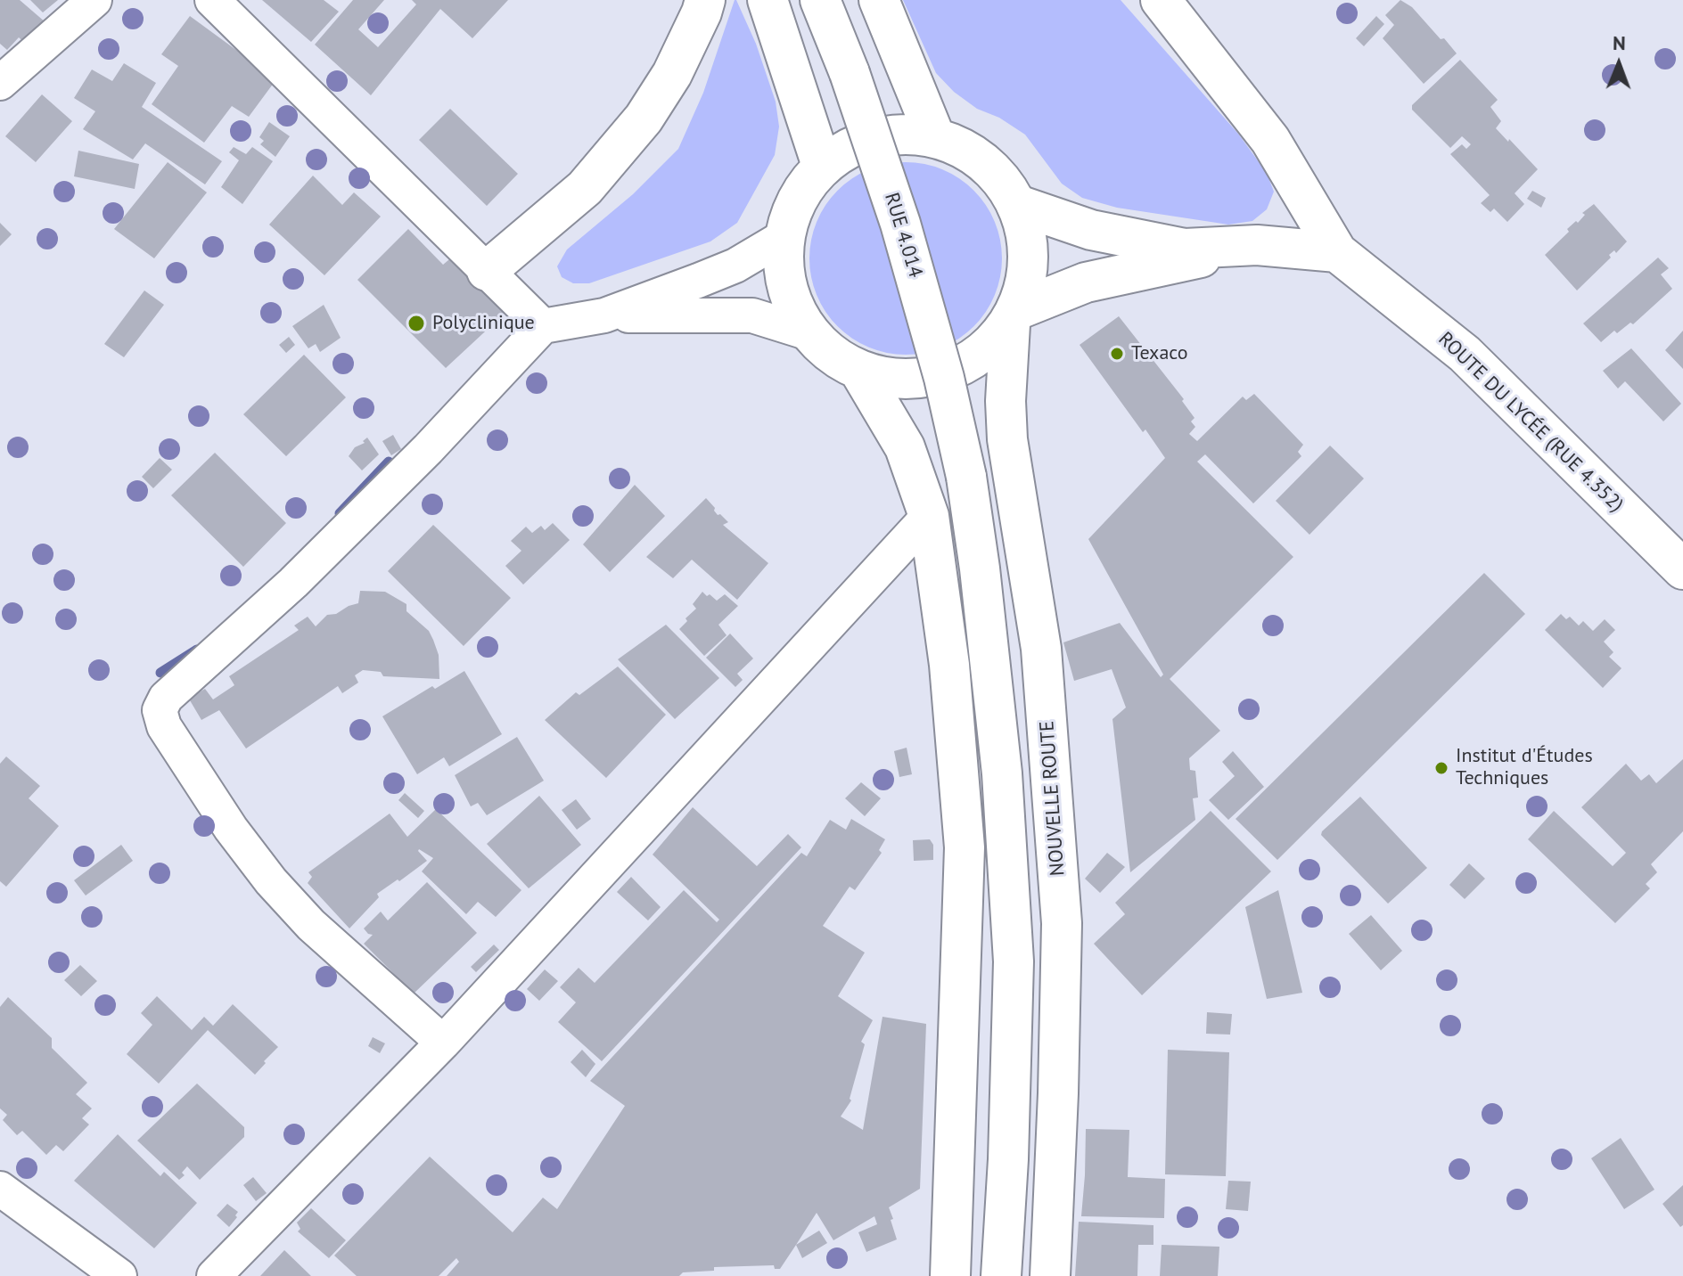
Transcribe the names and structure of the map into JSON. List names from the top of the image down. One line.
{"streets":{"main road":["RUE 4.014","ROUTE DU LYCÉE (RUE 4.352)","NOUVELLE ROUTE"]},"places":["Polyclinique","Texaco","Institut d'Études Techniques"],"north":"top"}
